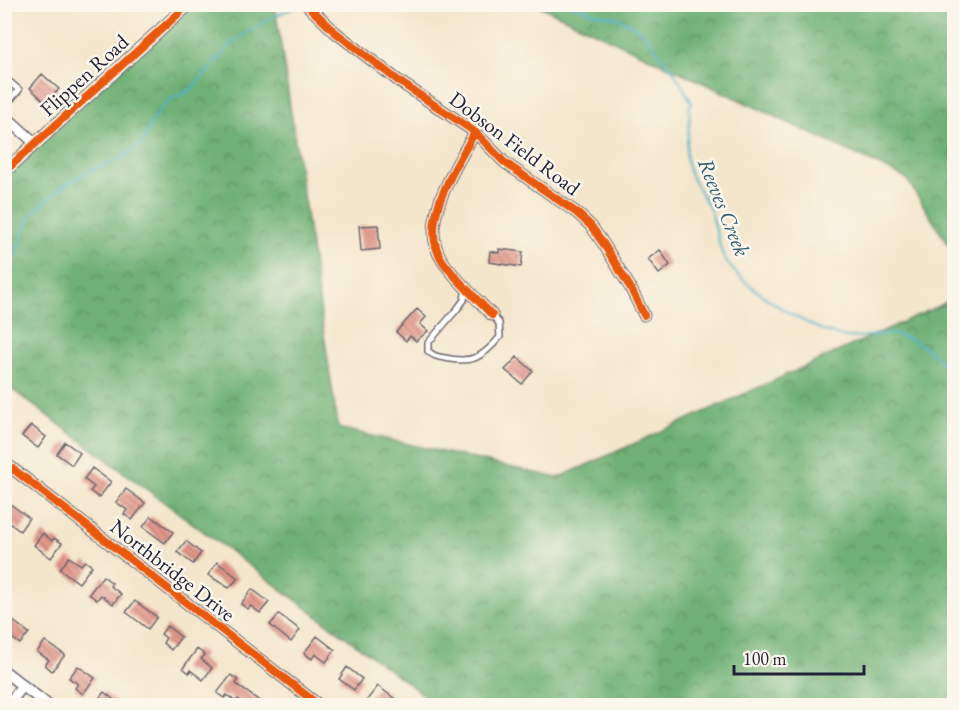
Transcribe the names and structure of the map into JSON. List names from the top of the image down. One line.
{"streets":{"street":["Flippen Road","Dobson Field Road","Northbridge Drive"]},"water":["Reeves Creek"],"scale_bar":"100 m"}
